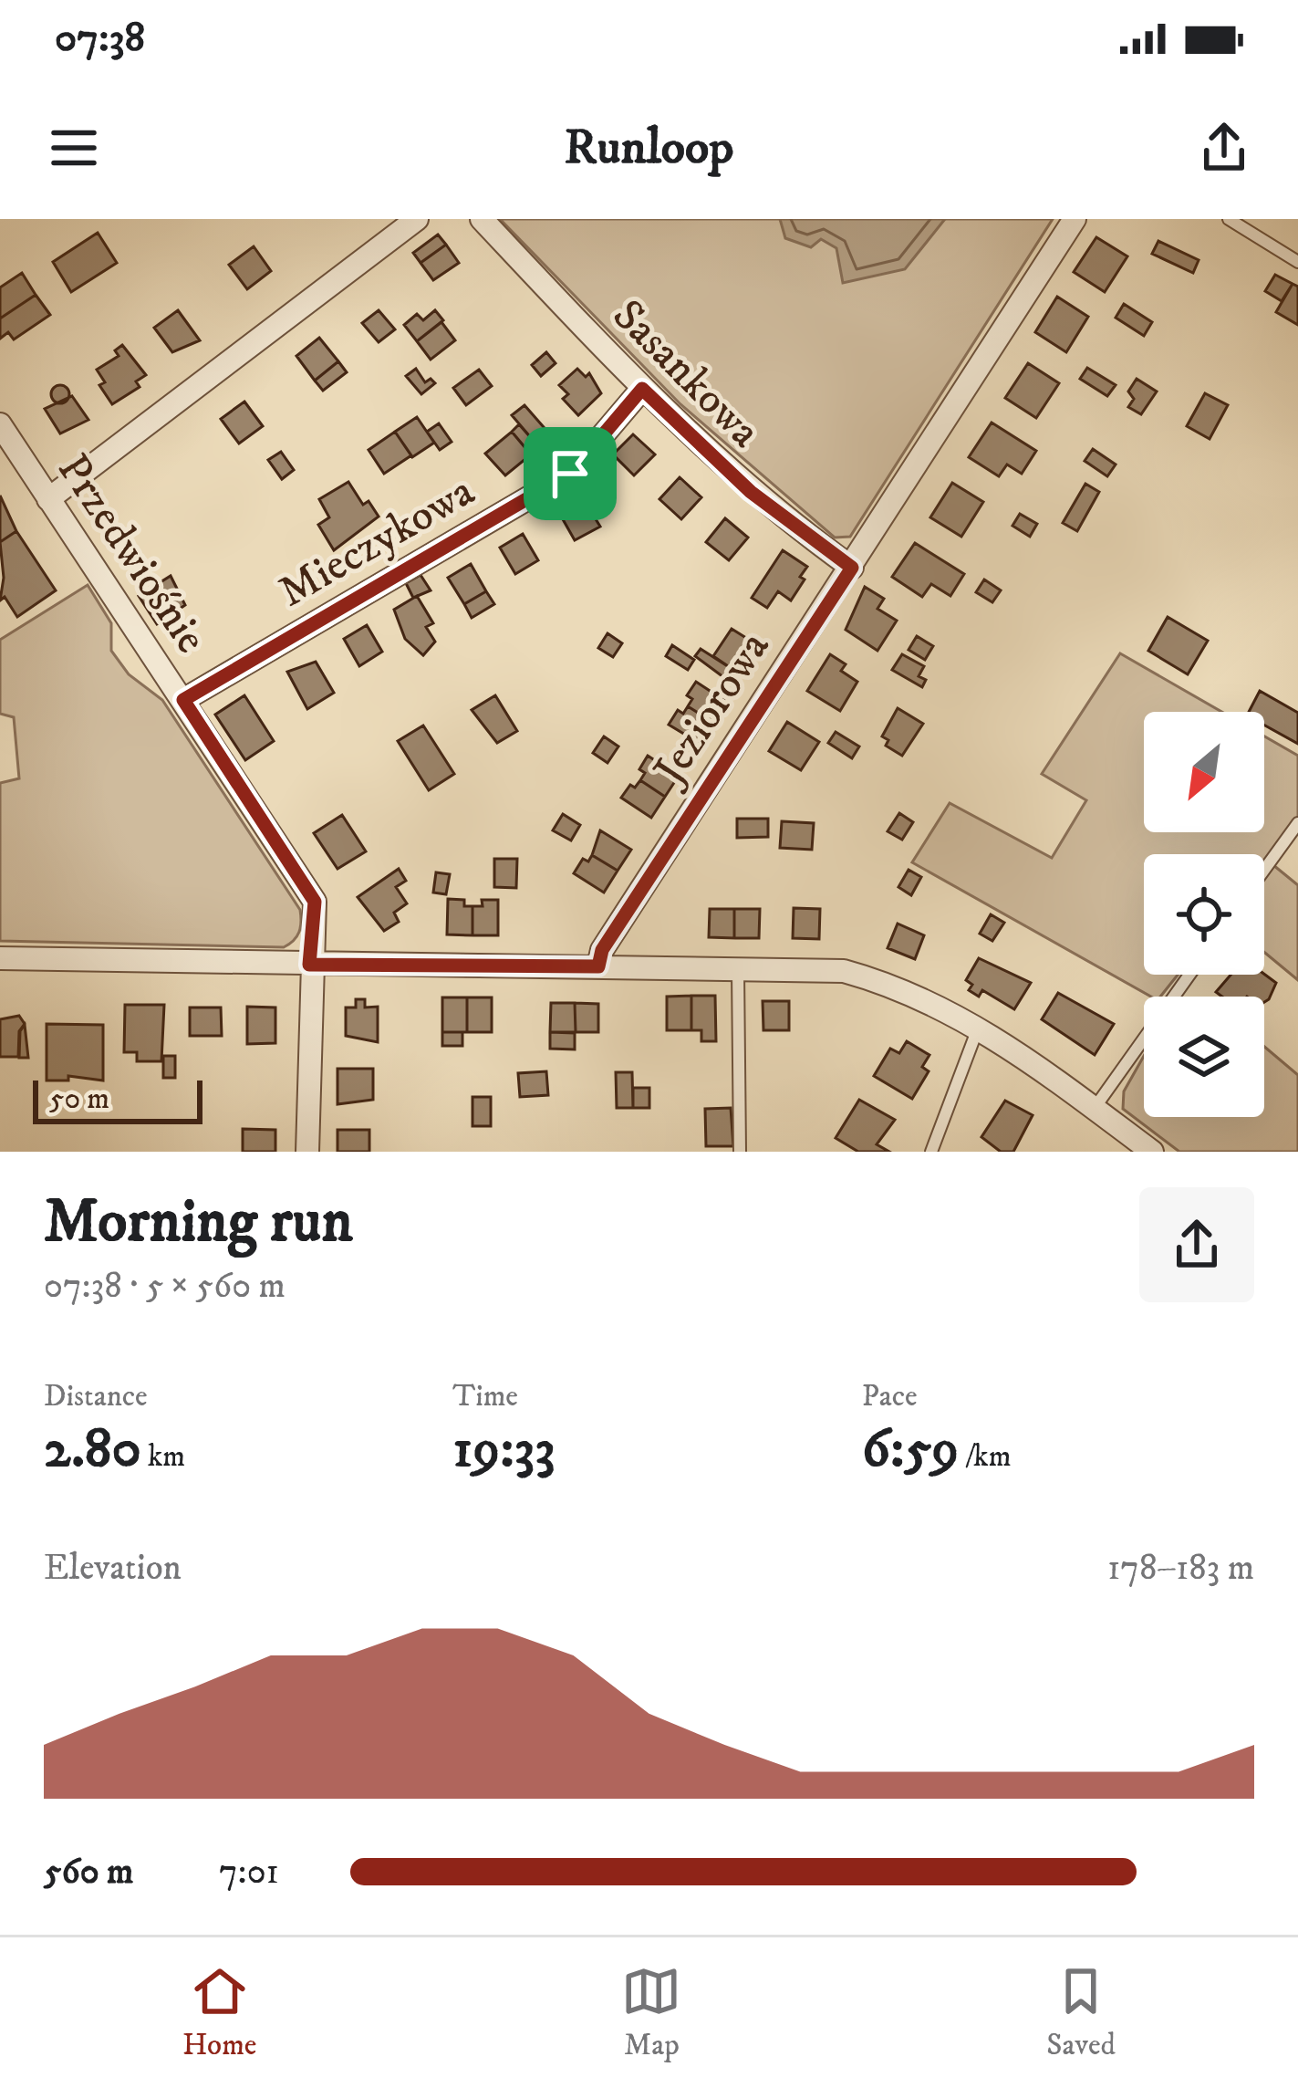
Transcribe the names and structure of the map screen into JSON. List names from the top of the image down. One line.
{"streets":{"street":["Sasankowa","Mieczykowa","Przedwiośnie","Jeziorowa"]},"crossings":[["Sasankowa","Mieczykowa"],["Sasankowa","Jeziorowa"],["Mieczykowa","Przedwiośnie"]],"scale_bar":"50 m","north":"bottom left","page":{"status":"07:38","header":"Runloop","scale":"50 m","heading":["Morning run","07:38 · 5 × 560 m"],"stats":[["Distance","2.80 km"],["Time","19:33"],["Pace","6:59 /km"]],"chart":["Elevation","178–183 m"],"list":[{"name":"560 m","note":"7:01"}],"tabs":["Home","Map","Saved"]}}
